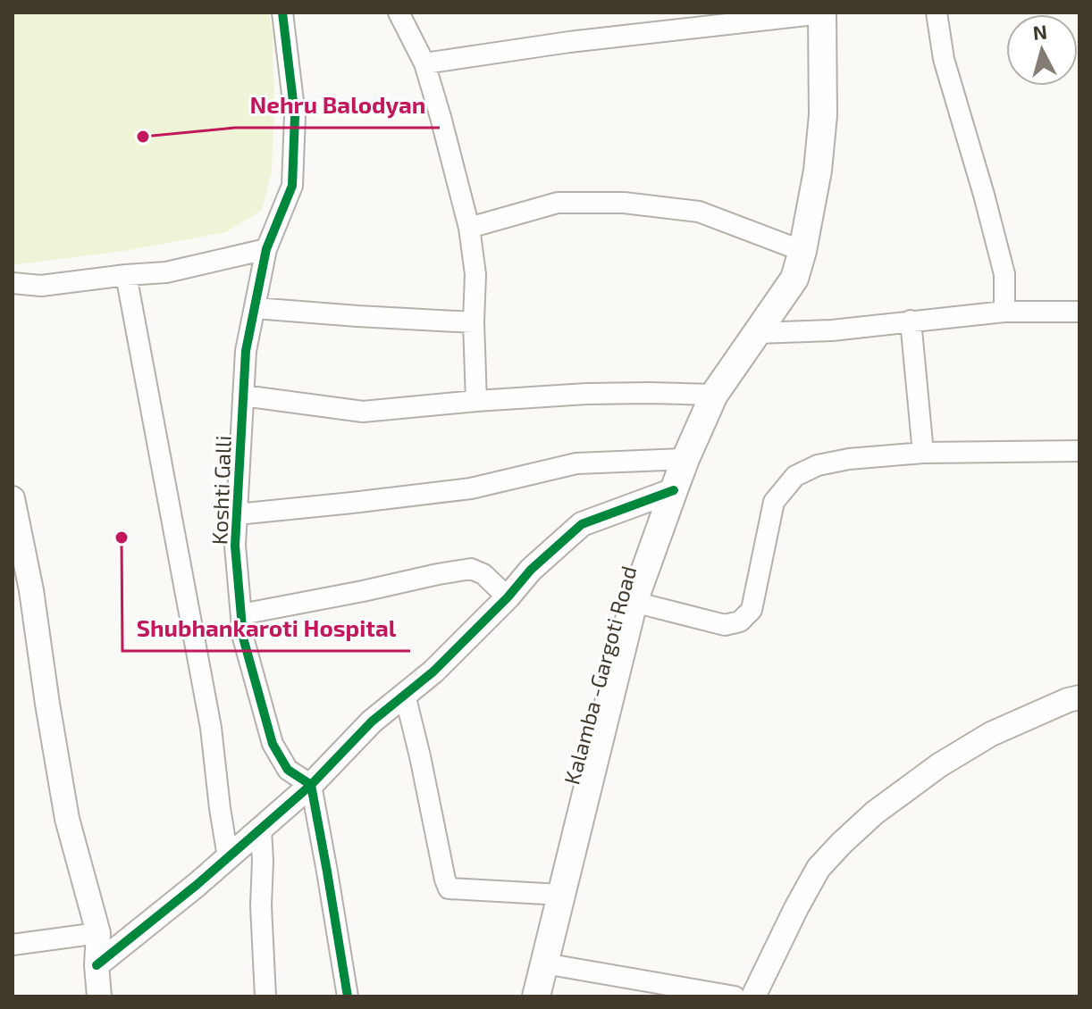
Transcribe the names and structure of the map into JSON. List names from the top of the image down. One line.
{"streets":{"main road":["Kalamba -Gargoti Road"],"street":["Koshti Galli"]},"places":["Nehru Balodyan","Shubhankaroti Hospital"],"north":"top"}
